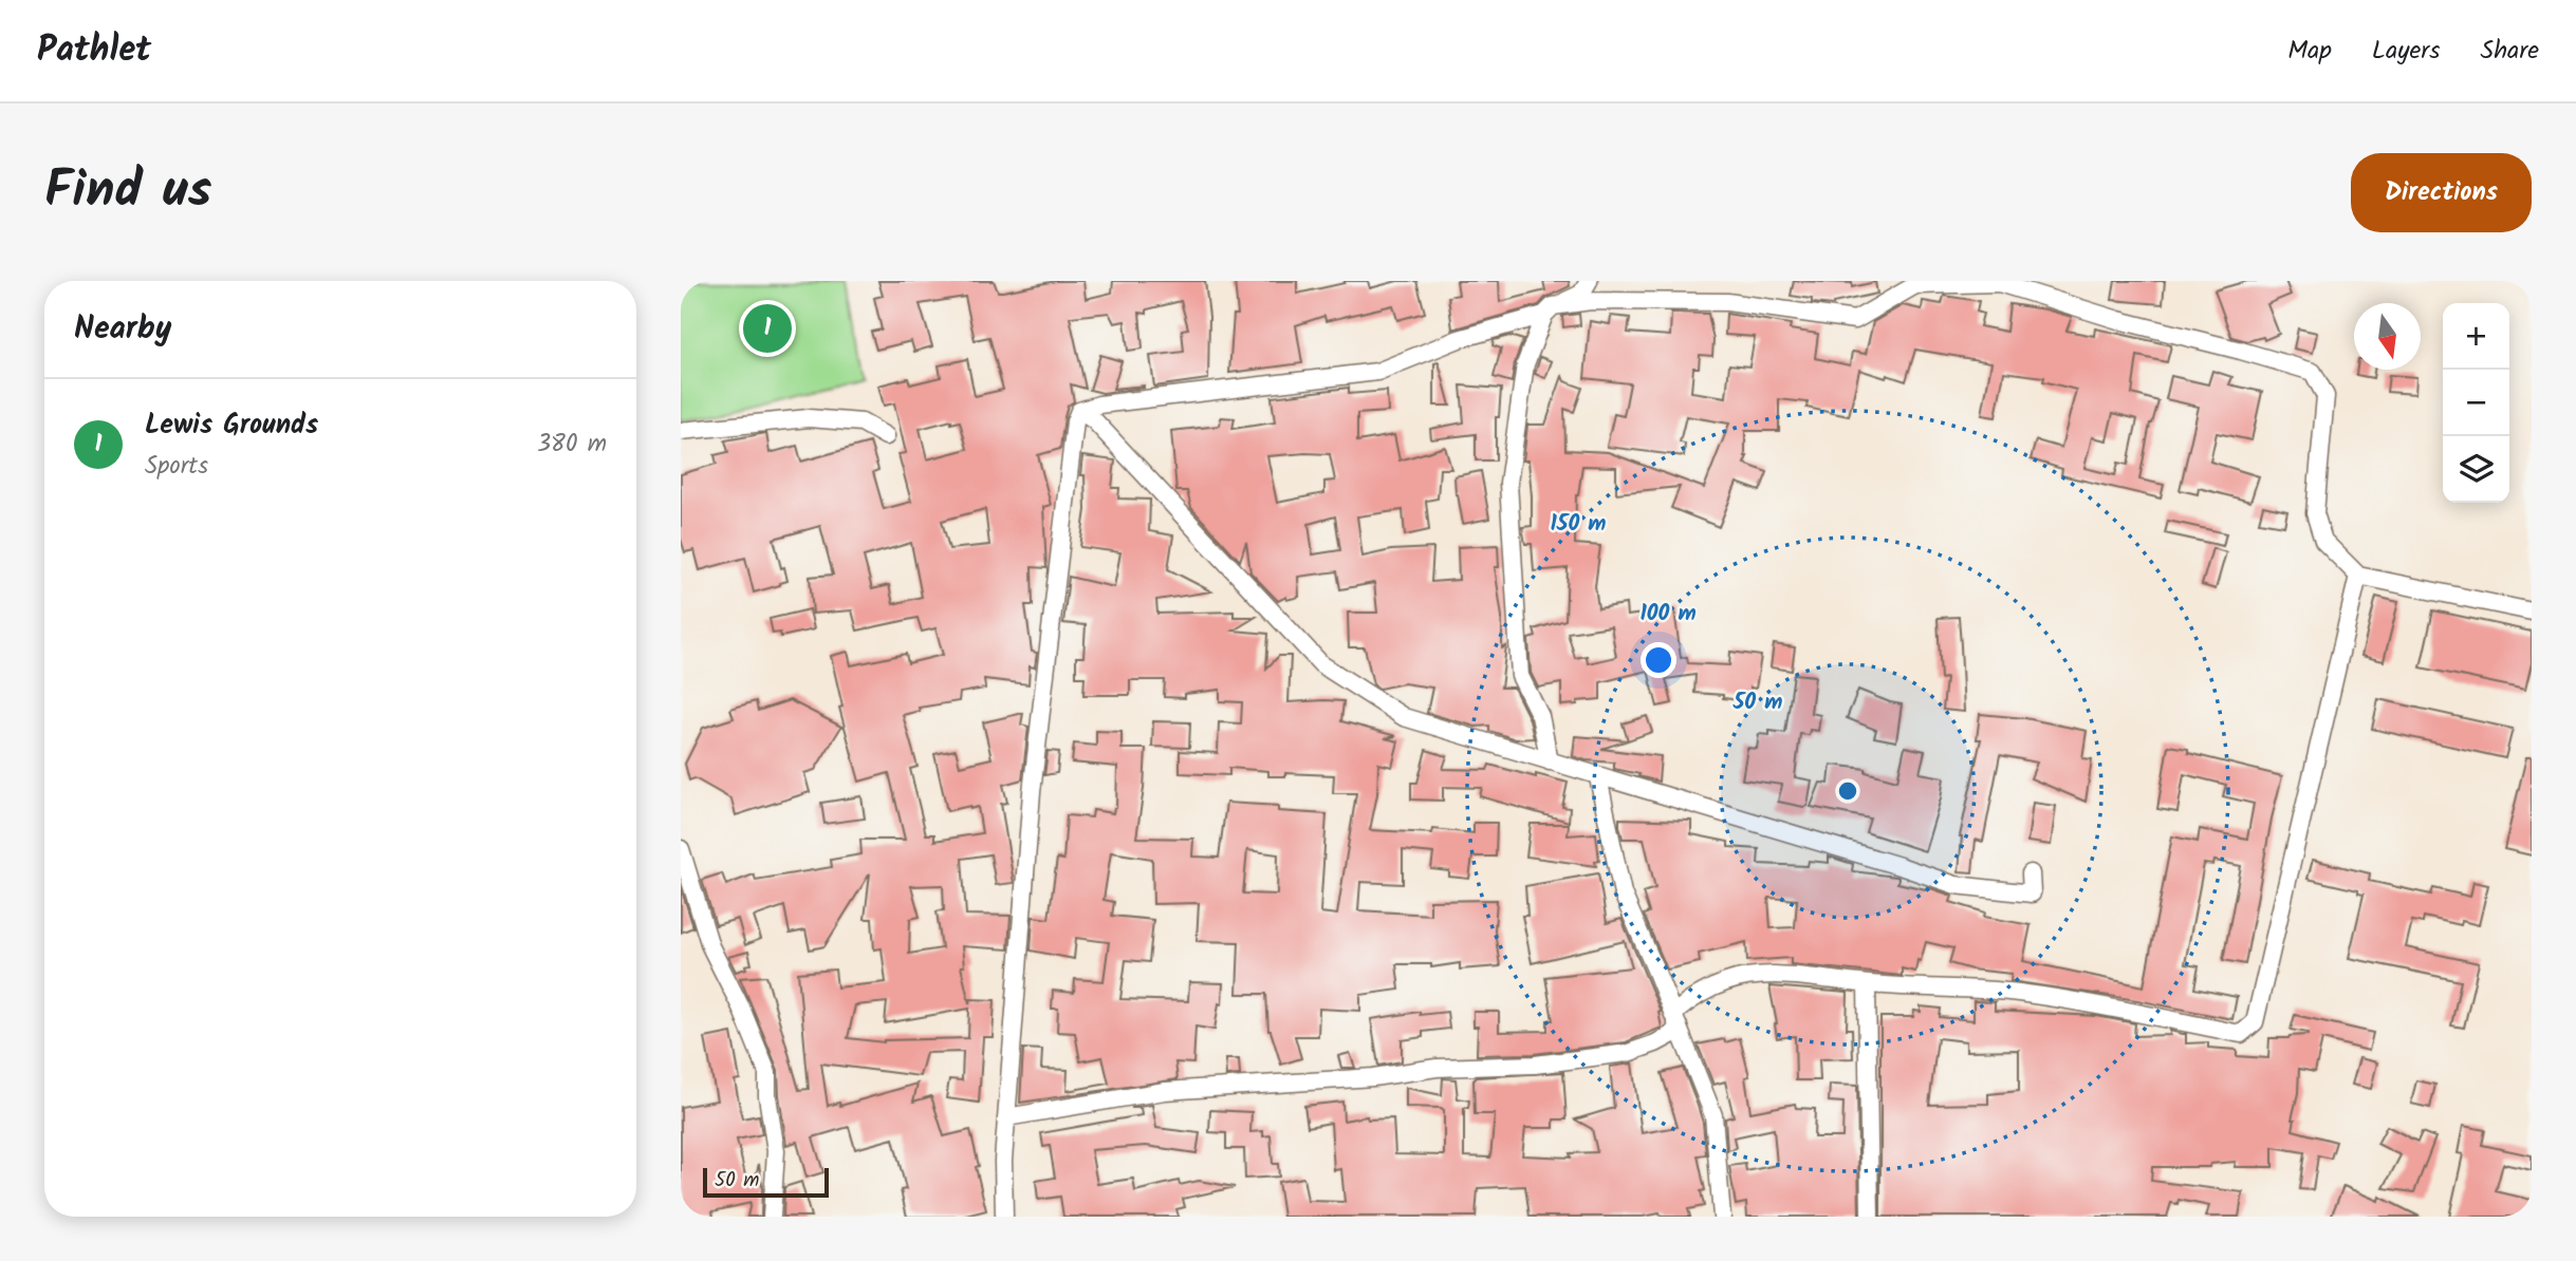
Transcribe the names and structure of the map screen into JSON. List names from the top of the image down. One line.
{"scale_bar":"50 m","north":"bottom","page":{"header":"Pathlet","nav":["Map","Layers","Share"],"title":"Find us","buttons":"Directions","heading":"Nearby","pins":"1","map_buttons":["+","−"],"list":[{"mark":"1","name":"Lewis Grounds","note":"Sports","value":"380 m"}],"scale":"50 m"},"rings":["150 m","100 m","50 m"]}
